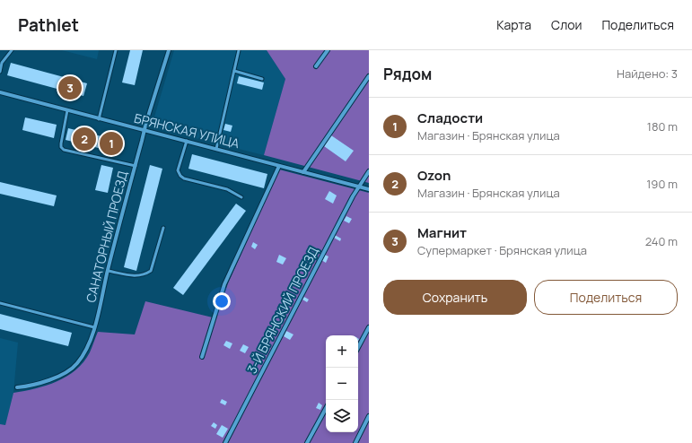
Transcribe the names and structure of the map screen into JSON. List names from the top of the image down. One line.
{"streets":{"street":["БРЯНСКАЯ УЛИЦА","САНАТОРНЫЙ ПРОЕЗД","3-Й БРЯНСКИЙ ПРОЕЗД"]},"crossings":[["БРЯНСКАЯ УЛИЦА","САНАТОРНЫЙ ПРОЕЗД"],["БРЯНСКАЯ УЛИЦА","3-Й БРЯНСКИЙ ПРОЕЗД"]],"page":{"header":"Pathlet","nav":["Карта","Слои","Поделиться"],"heading":["Рядом","Найдено: 3"],"pins":["3","2","1"],"list":[{"mark":"1","name":"Сладости","note":"Магазин · Брянская улица","value":"180 m"},{"mark":"2","name":"Ozon","note":"Магазин · Брянская улица","value":"190 m"},{"mark":"3","name":"Магнит","note":"Супермаркет · Брянская улица","value":"240 m"}],"buttons":["Сохранить","Поделиться"],"map_buttons":["+","−"]}}
